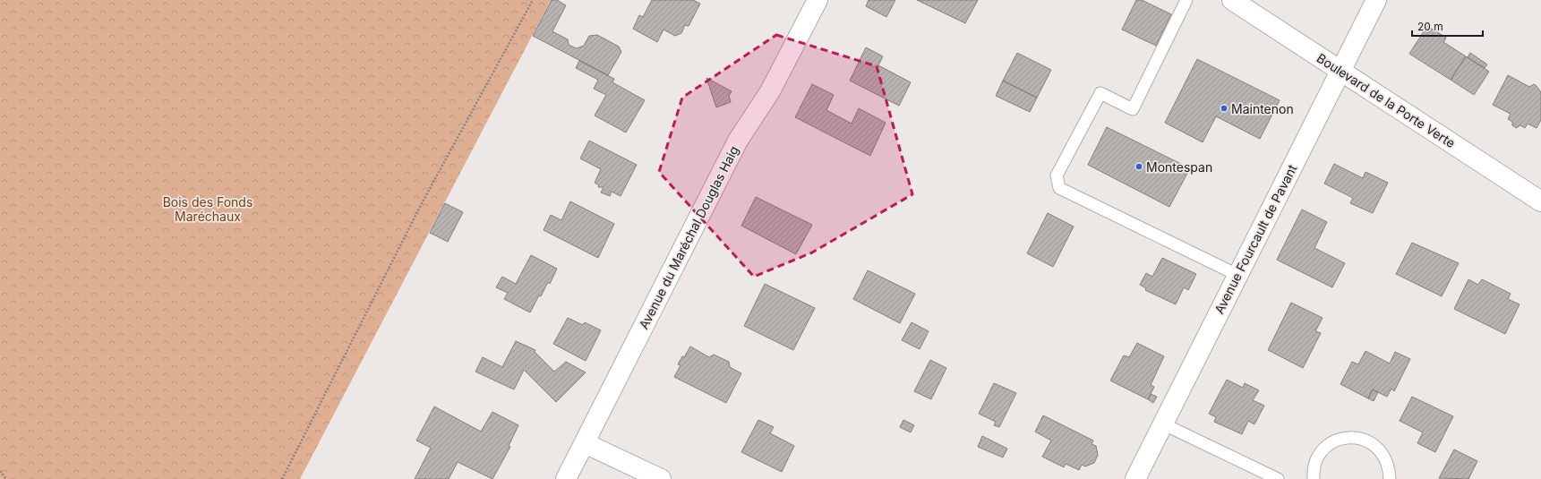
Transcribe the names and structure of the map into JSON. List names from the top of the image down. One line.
{"streets":{"street":["Boulevard de la Porte Verte","Avenue du Maréchal Douglas Haig","Avenue Fourcault de Pavant"]},"crossings":[["Boulevard de la Porte Verte","Avenue Fourcault de Pavant"]],"parks":["Bois des Fonds Maréchaux"],"places":["Maintenon","Montespan"],"scale_bar":"20 m"}
